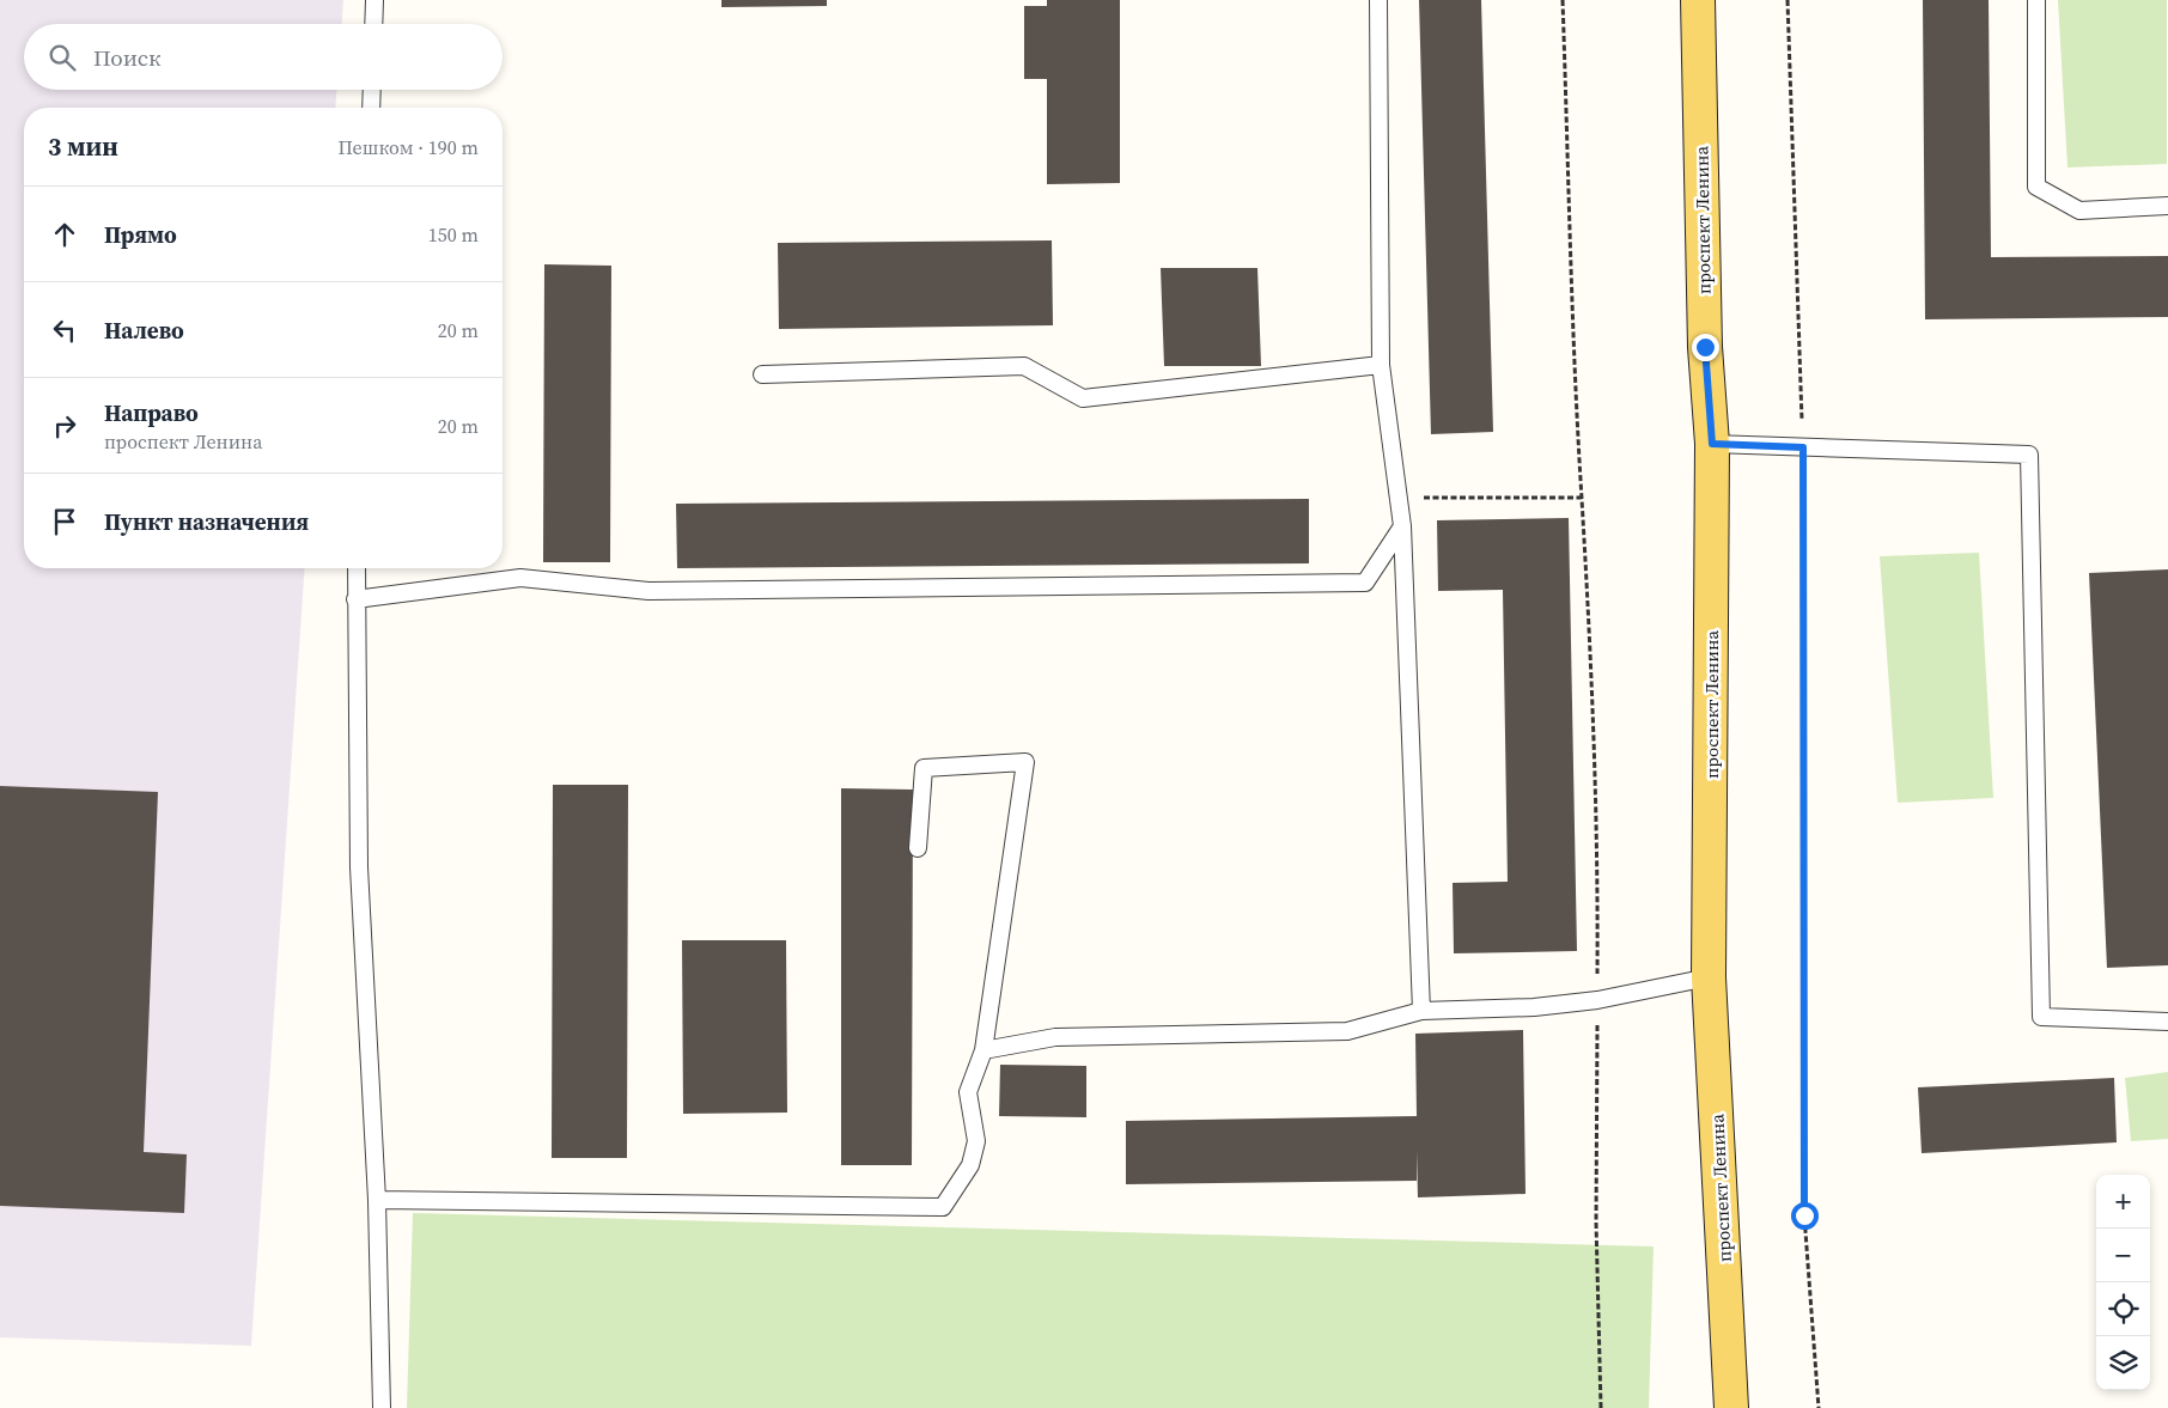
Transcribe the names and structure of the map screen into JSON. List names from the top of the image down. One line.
{"streets":{"main road":["проспект Ленина"]},"page":{"search":"Поиск","heading":["3 мин","Пешком · 190 m"],"list":[["Прямо","150 m"],["Налево","20 m"],["Направо","проспект Ленина","20 m"],"Пункт назначения"],"map_buttons":["+","−"]}}
